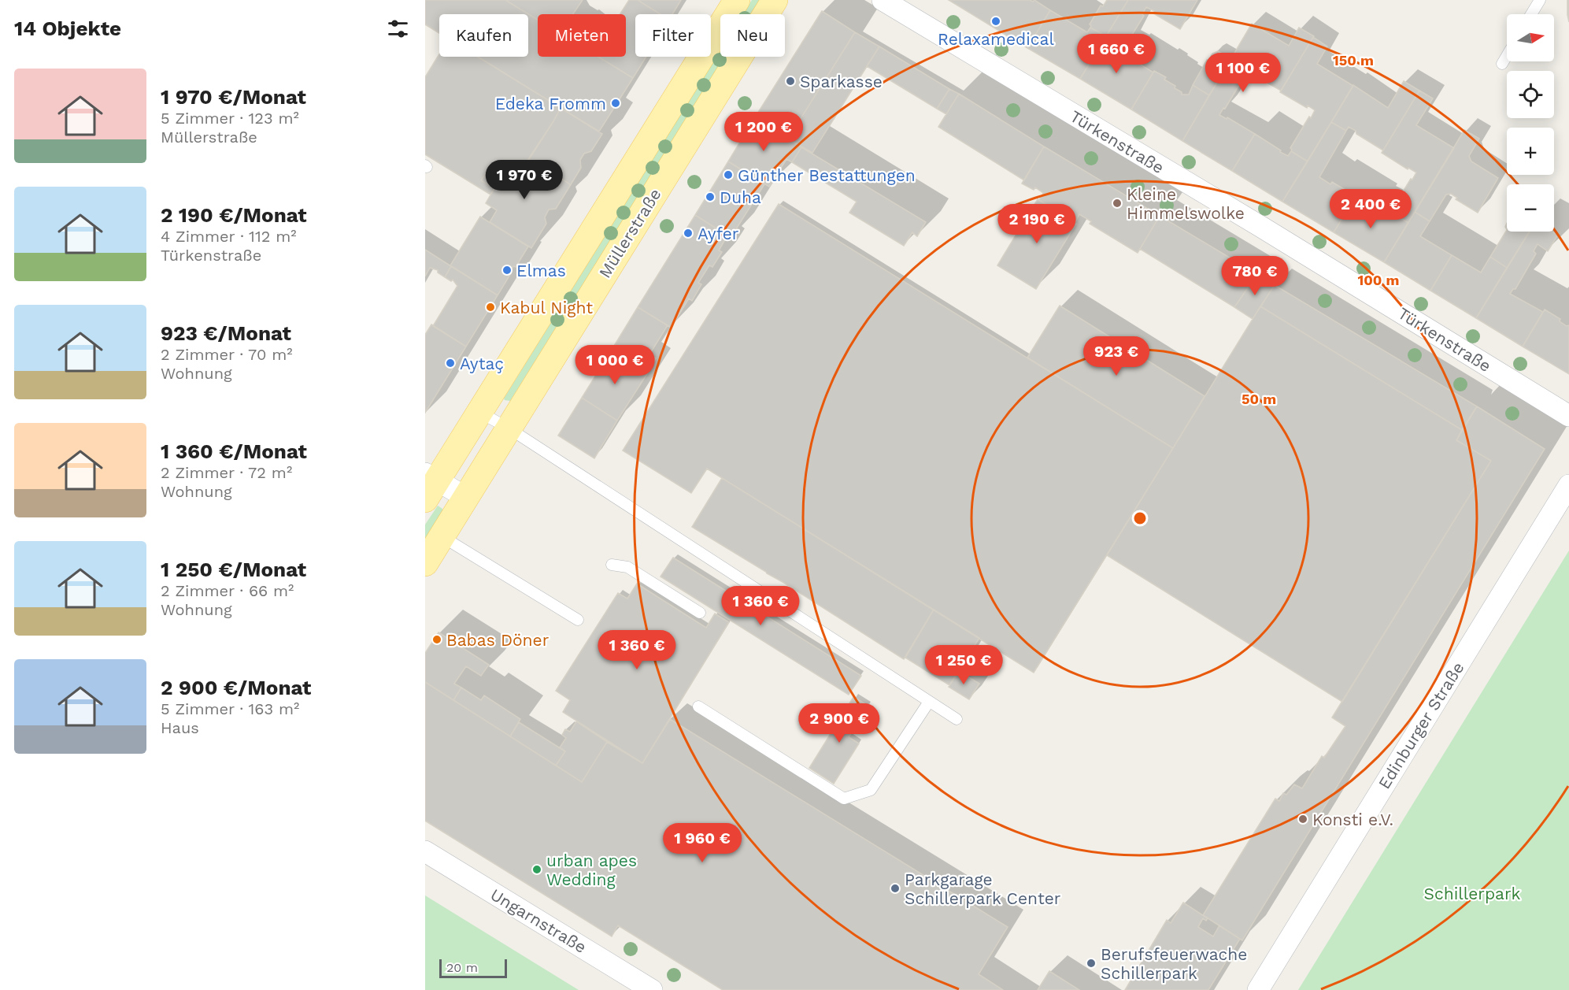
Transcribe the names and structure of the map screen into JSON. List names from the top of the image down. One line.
{"streets":{"main road":["Müllerstraße"],"street":["Türkenstraße","Edinburger Straße","Ungarnstraße"]},"parks":["Schillerpark"],"places":["Relaxamedical","Sparkasse","Edeka Fromm","Günther Bestattungen","Duha","Kleine Himmelswolke","Ayfer","Elmas","Kabul Night","Aytaç","Babas Döner","Konsti e.V.","urban apes Wedding","Parkgarage Schillerpark Center","Berufsfeuerwache Schillerpark"],"scale_bar":"20 m","north":"right","page":{"heading":"14 Objekte","map_buttons":["+","−"],"chip":["Kaufen","Mieten","Filter","Neu"],"price":["1 660 €","1 100 €","1 200 €","1 970 €","2 400 €","2 190 €","780 €","923 €","1 000 €","1 360 €","1 360 €","1 250 €","2 900 €","1 960 €"],"list":[{"name":"1 970 €/Monat","note":"5 Zimmer · 123 m² · Müllerstraße"},{"name":"2 190 €/Monat","note":"4 Zimmer · 112 m² · Türkenstraße"},{"name":"923 €/Monat","note":"2 Zimmer · 70 m² · Wohnung"},{"name":"1 360 €/Monat","note":"2 Zimmer · 72 m² · Wohnung"},{"name":"1 250 €/Monat","note":"2 Zimmer · 66 m² · Wohnung"},{"name":"2 900 €/Monat","note":"5 Zimmer · 163 m² · Haus"}],"scale":"20 m"},"rings":["150 m","100 m","50 m"]}
